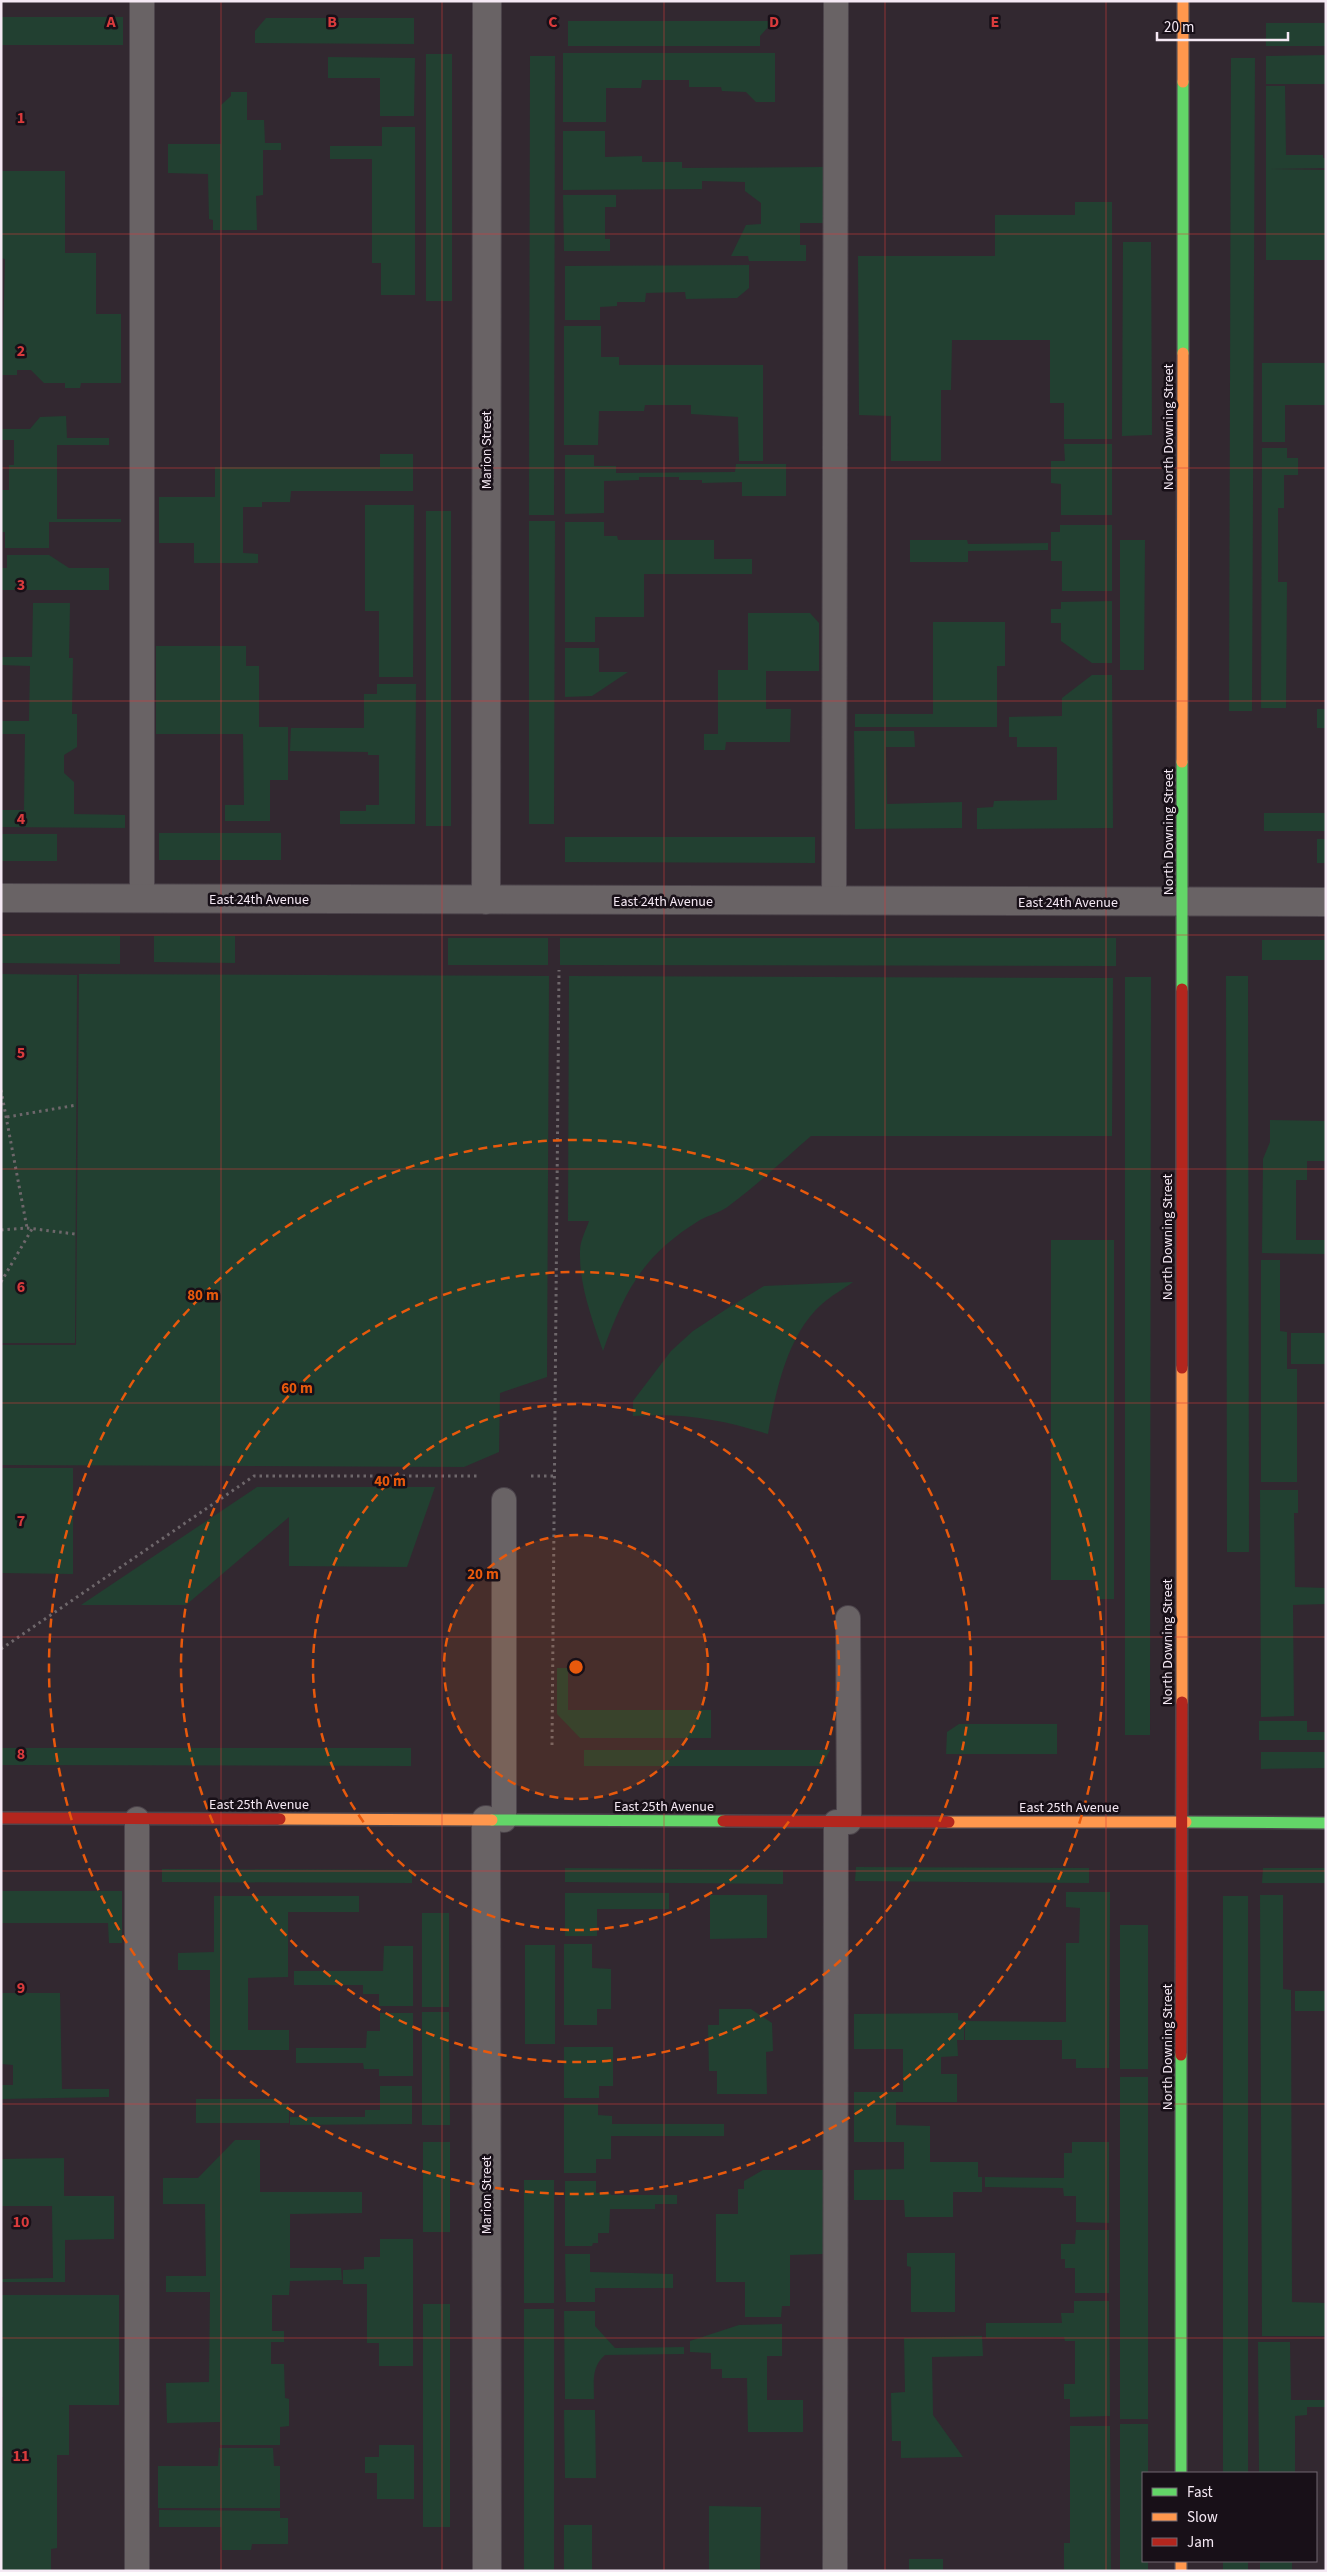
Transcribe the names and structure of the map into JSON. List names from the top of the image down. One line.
{"streets":{"main road":["North Downing Street","East 25th Avenue"],"street":["Marion Street","East 24th Avenue"]},"crossings":[["North Downing Street","East 24th Avenue"],["North Downing Street","East 25th Avenue"],["Marion Street","East 24th Avenue"],["Marion Street","East 25th Avenue"]],"legend":["Fast","Slow","Jam"],"scale_bar":"20 m","grid":{"columns":["A","B","C","D","E"],"rows":["1","2","3","4","5","6","7","8","9","10","11"]},"rings":["80 m","60 m","40 m","20 m"]}
